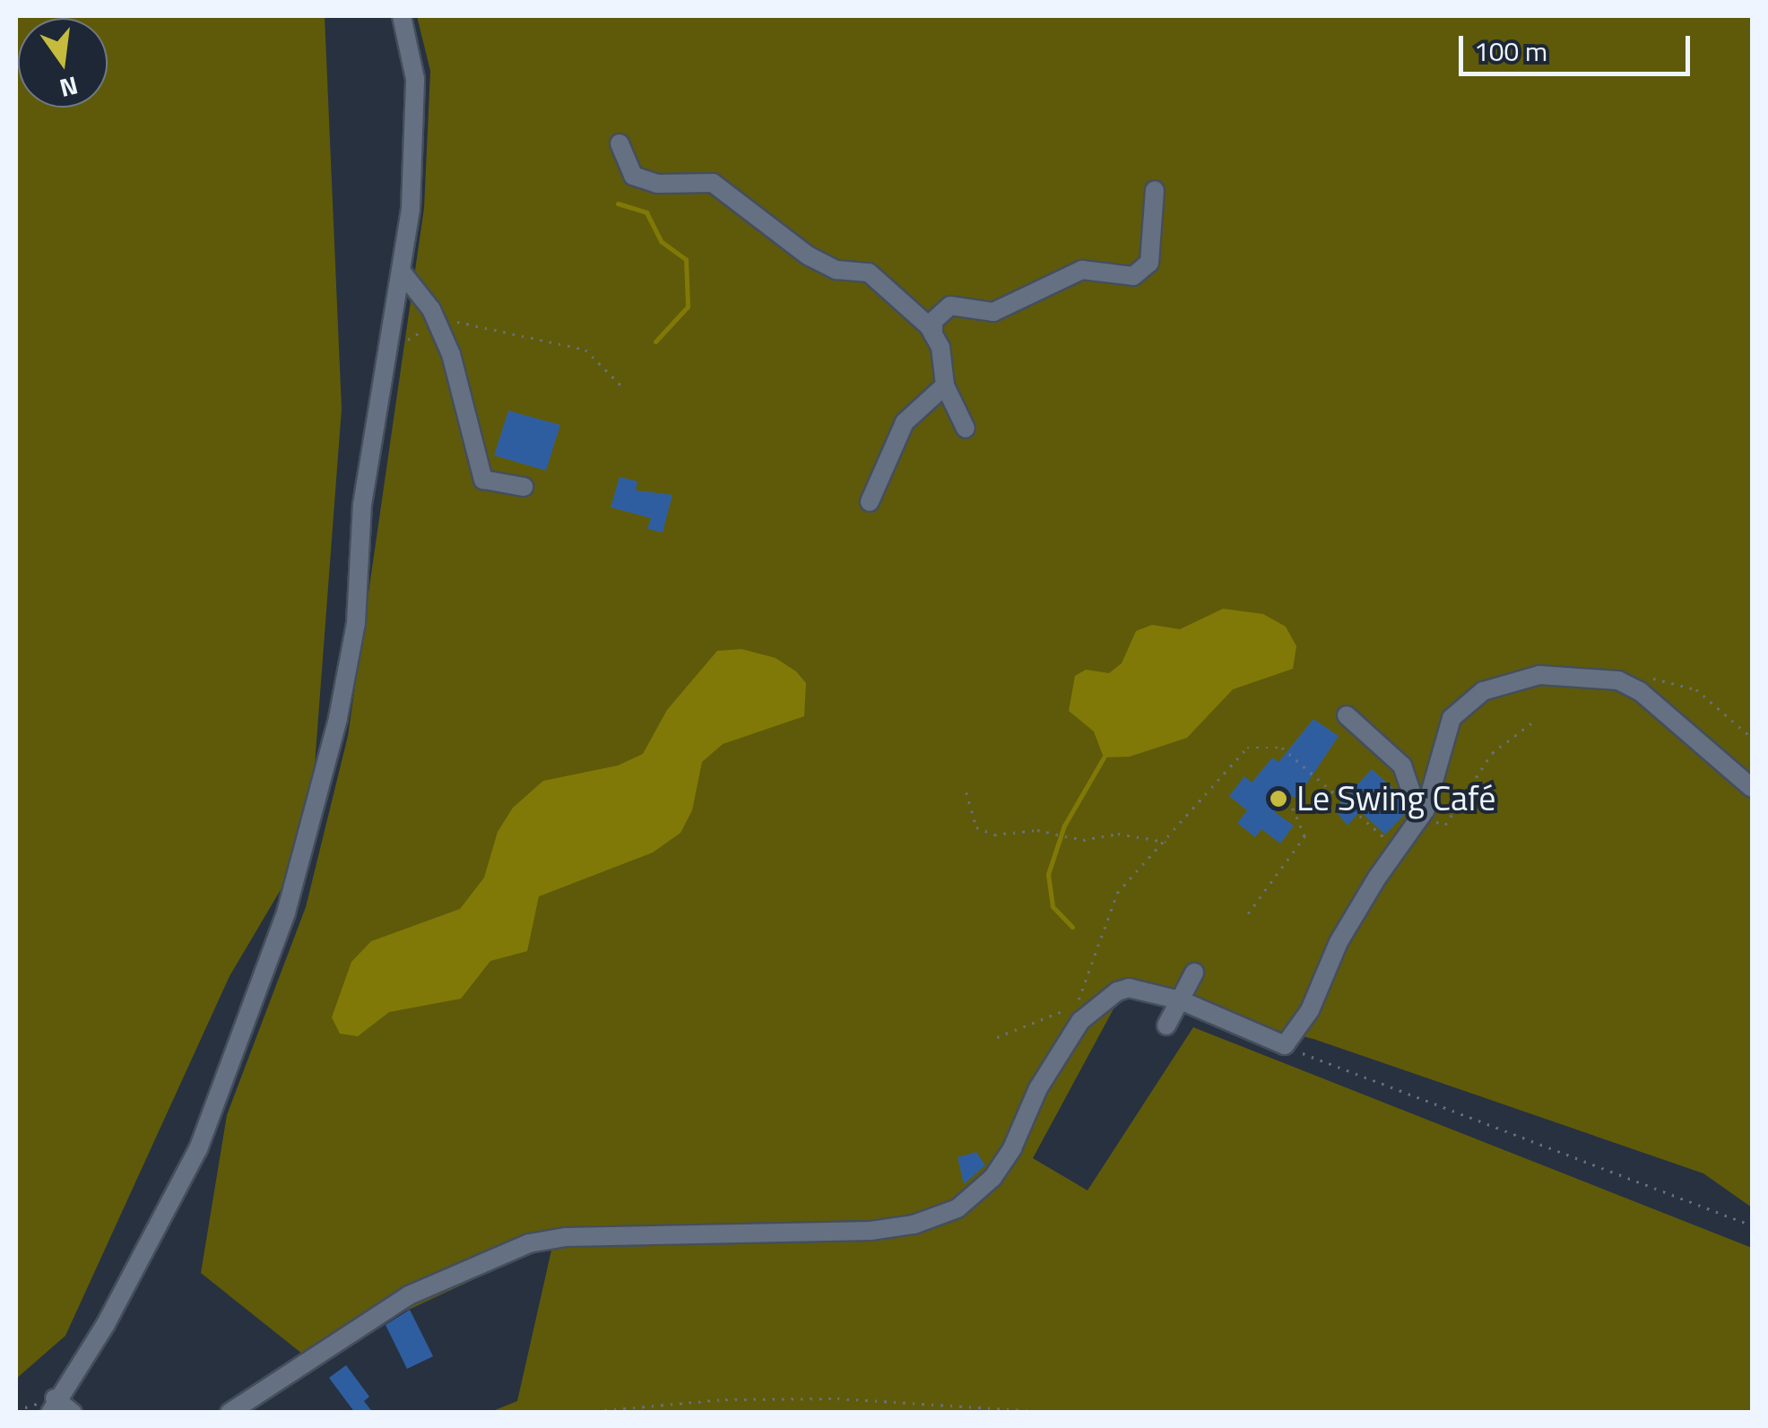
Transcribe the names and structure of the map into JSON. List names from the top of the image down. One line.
{"places":["Le Swing Café"],"scale_bar":"100 m","north":"bottom"}
